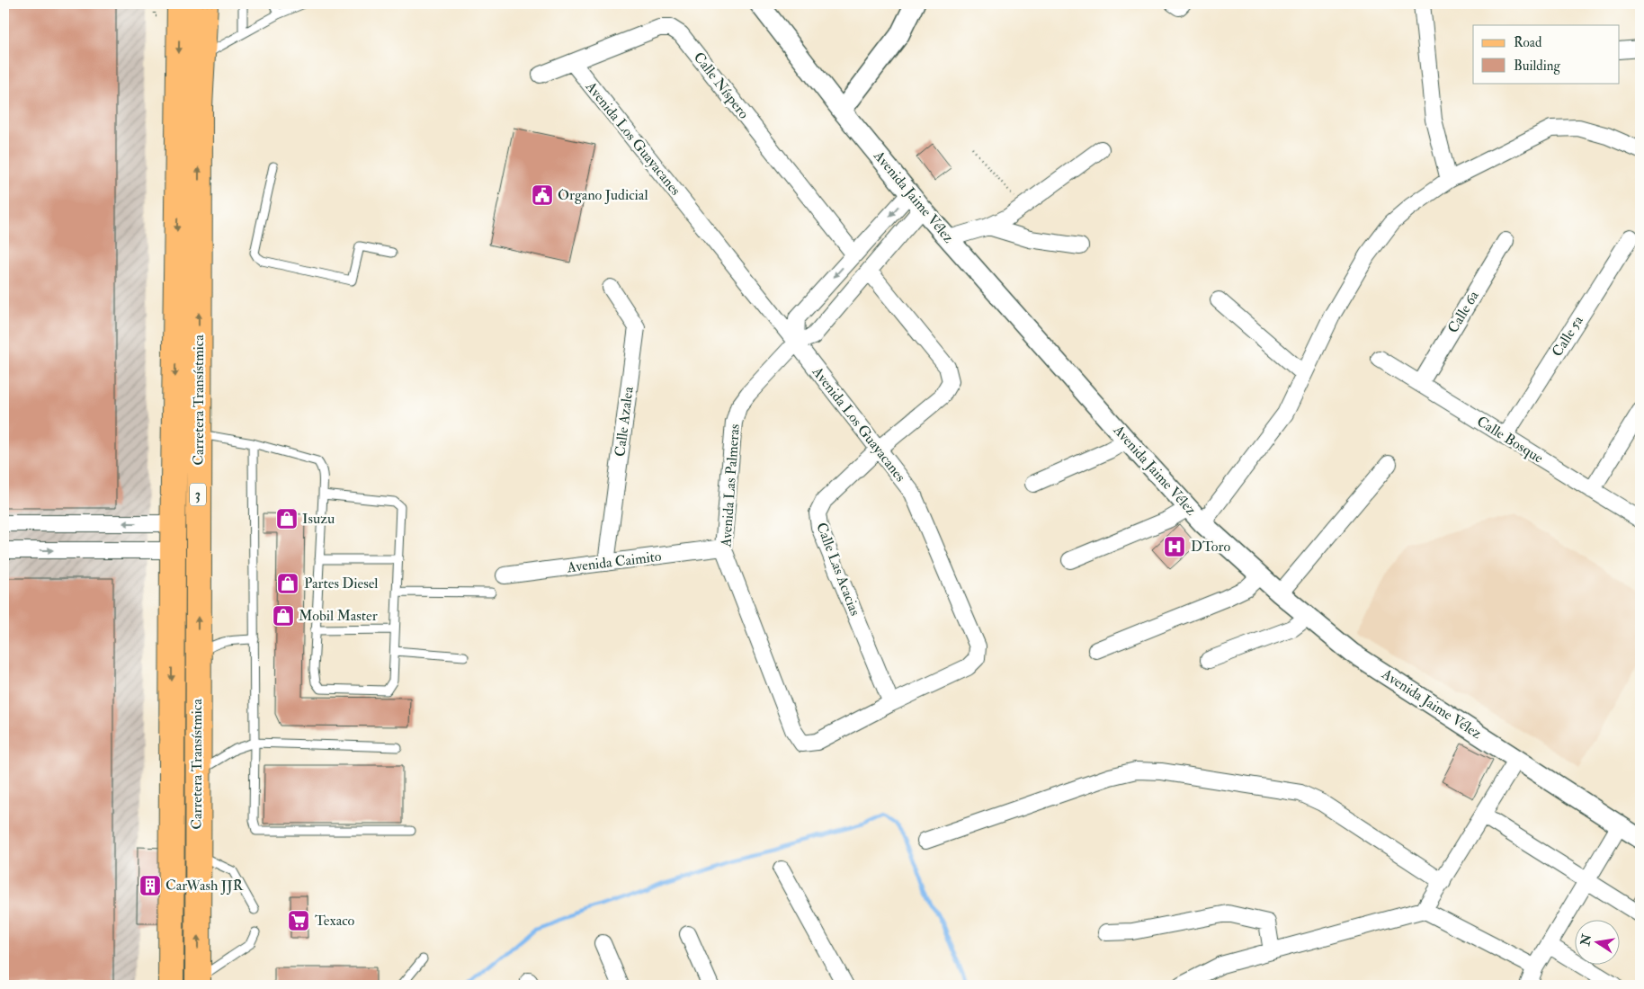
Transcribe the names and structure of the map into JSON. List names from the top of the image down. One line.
{"streets":{"main road":["Carretera Transístmica","3"],"street":["Calle Níspero","Avenida Los Guayacanes","Avenida Jaime Vélez","Calle 6a","Calle 5a","Calle Azalea","Calle Bosque","Avenida Las Palmeras","Avenida Caimito","Calle Las Acacias"]},"crossings":[["Calle Níspero","Avenida Los Guayacanes"],["Avenida Los Guayacanes","Avenida Las Palmeras"],["Avenida Los Guayacanes","Calle Las Acacias"],["Avenida Jaime Vélez","Avenida Las Palmeras"],["Calle 6a","Calle Bosque"],["Calle 5a","Calle Bosque"],["Calle Azalea","Avenida Caimito"],["Avenida Las Palmeras","Avenida Caimito"],["Avenida Las Palmeras","Calle Las Acacias"]],"places":{"public building":["Organo Judicial"],"shop":["Isuzu","Partes Diesel","Mobil Master"],"hospital":["DToro"],"building":["CarWash JJR"],"supermarket":["Texaco"]},"legend":["Road","Building"],"north":"left"}
